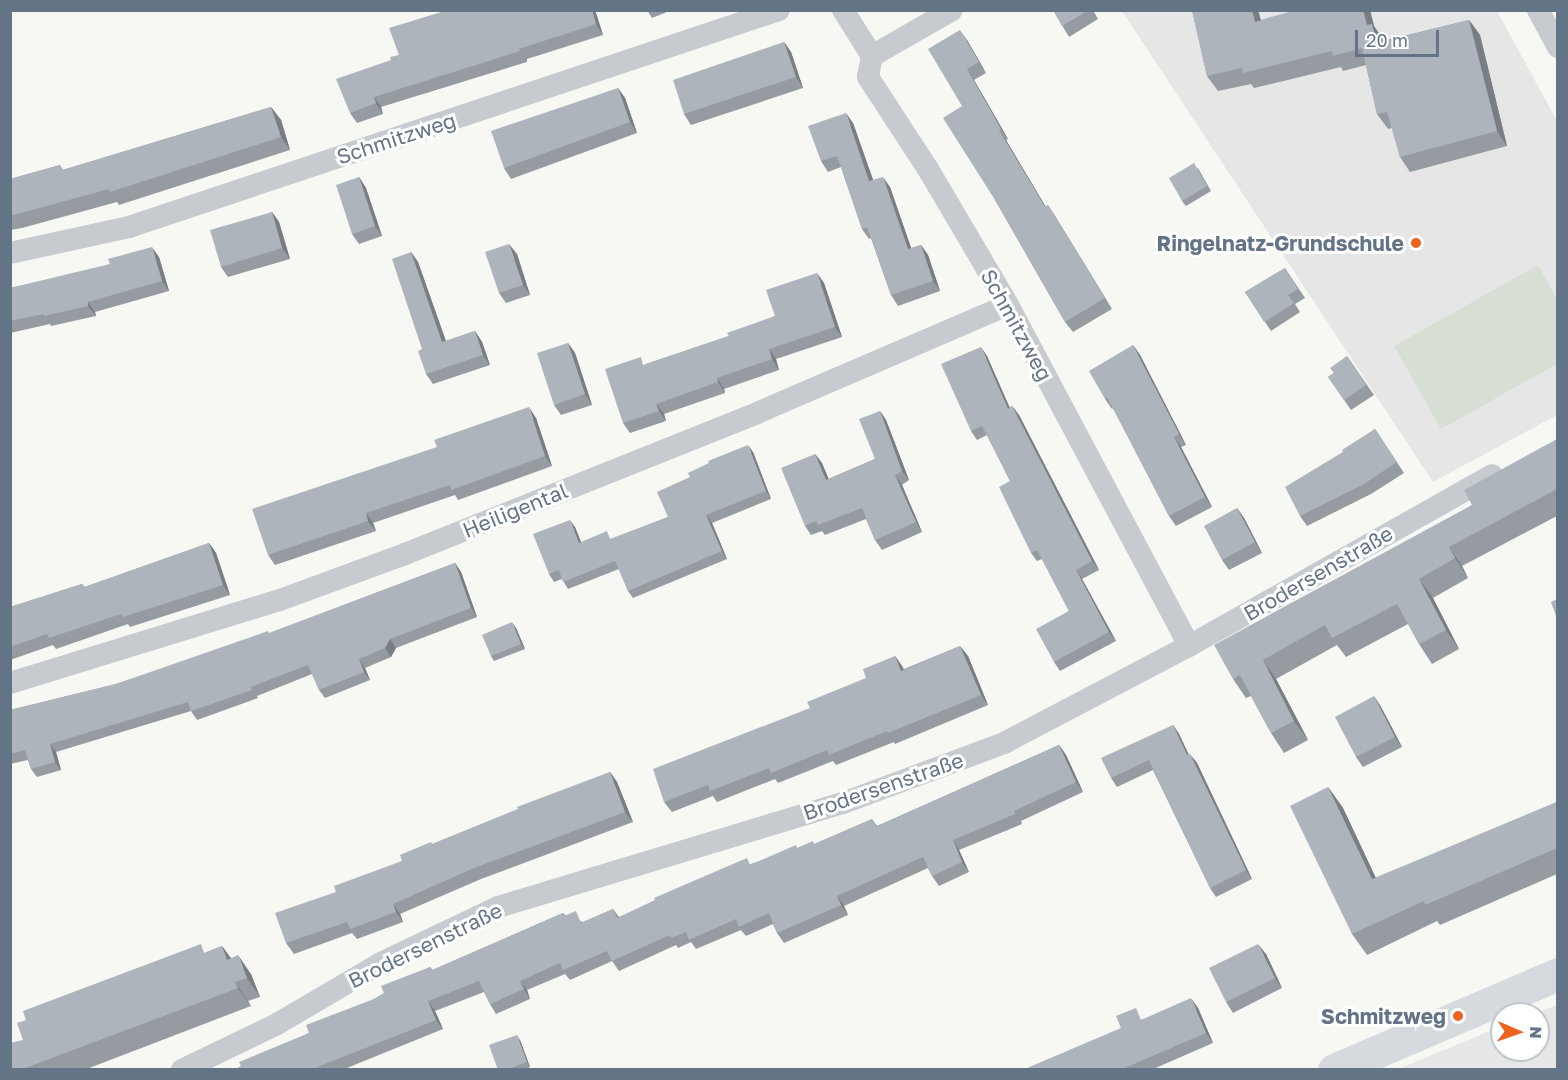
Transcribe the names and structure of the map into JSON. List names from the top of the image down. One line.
{"streets":{"street":["Schmitzweg","Heiligental","Brodersenstraße"]},"crossings":[["Schmitzweg","Heiligental"],["Schmitzweg","Brodersenstraße"]],"places":["Ringelnatz-Grundschule","Schmitzweg"],"scale_bar":"20 m","north":"right"}
